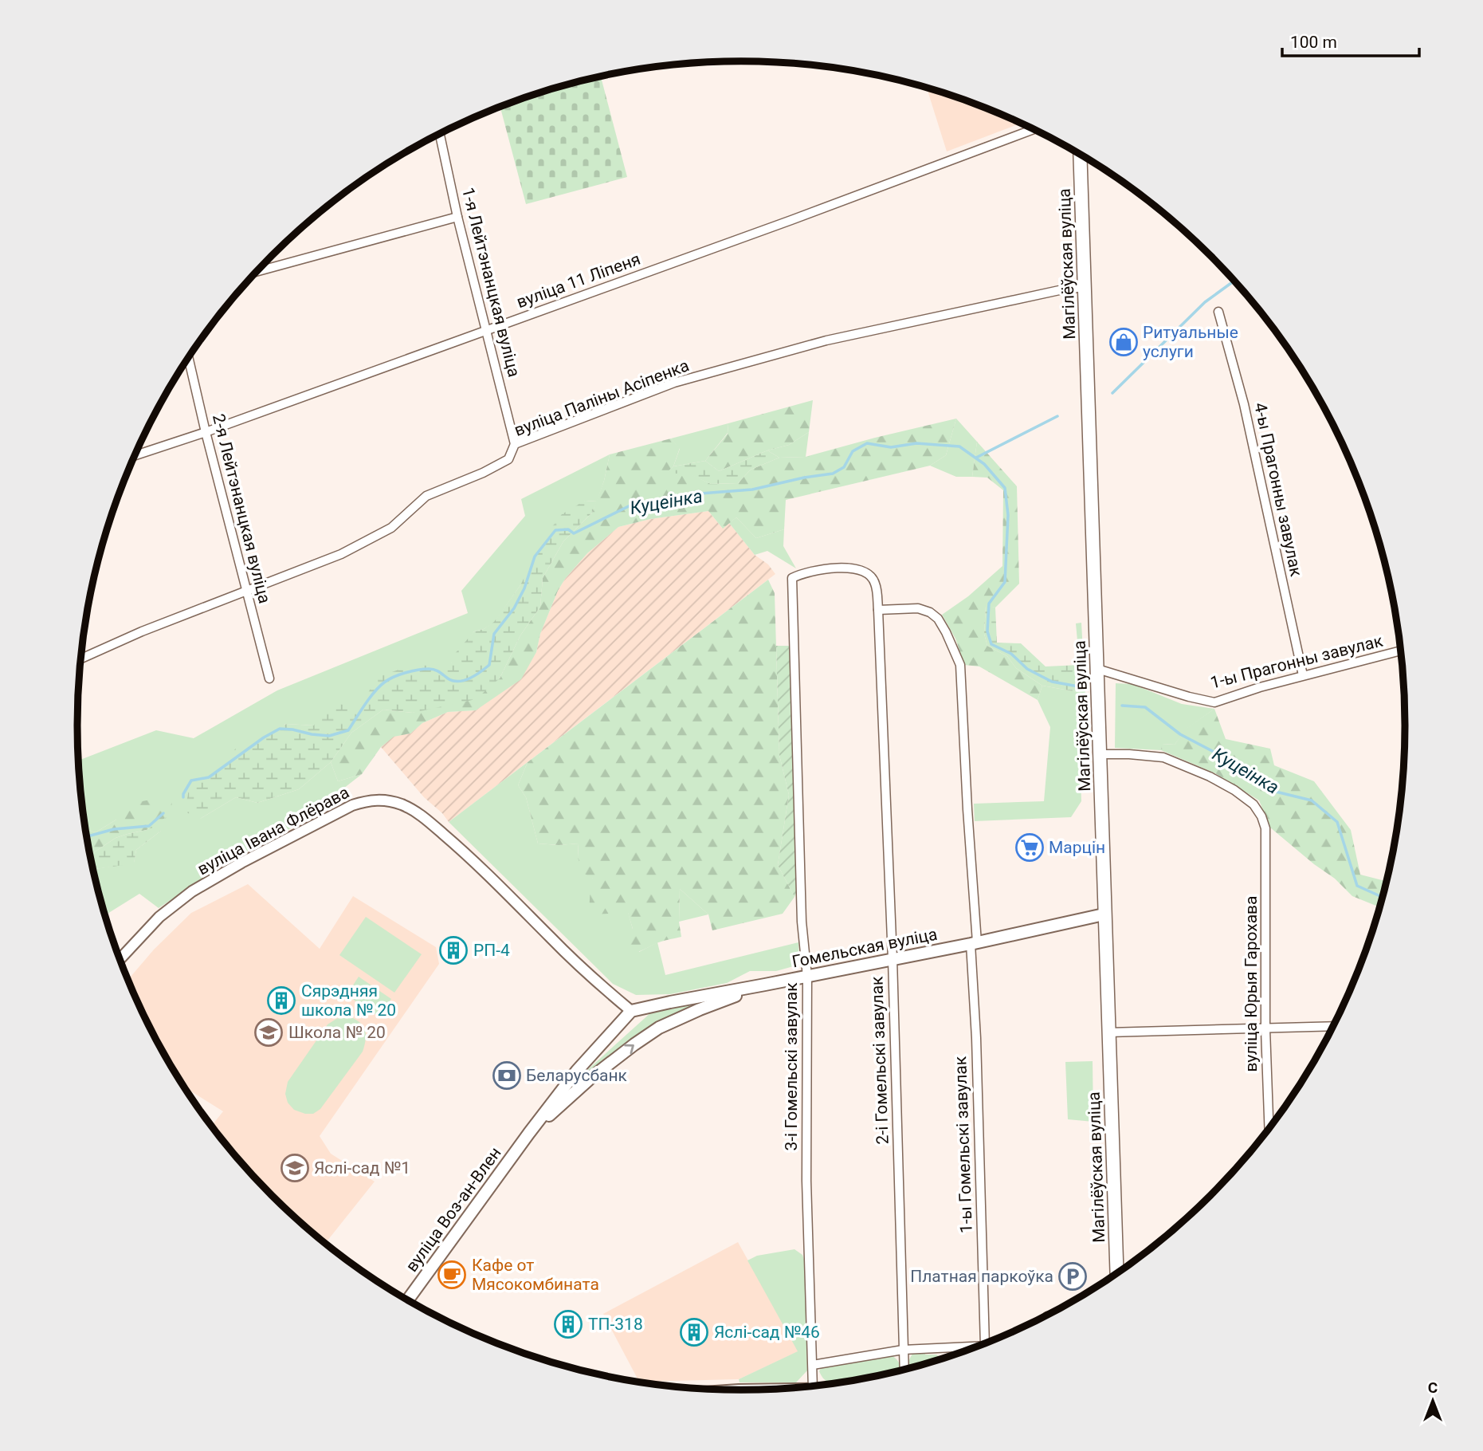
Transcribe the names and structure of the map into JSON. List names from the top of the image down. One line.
{"streets":{"main road":["Магілёўская вуліца","Гомельская вуліца","вуліца Воз-ан-Влен"],"street":["вуліца 11 Ліпеня","1-я Лейтэнанцкая вуліца","вуліца Паліны Асіпенка","4-ы Прагонны завулак","2-я Лейтэнанцкая вуліца","1-ы Прагонны завулак","вуліца Івана Флёрава","вуліца Юрыя Гарохава","2-і Гомельскі завулак","3-і Гомельскі завулак","1-ы Гомельскі завулак"]},"crossings":[["Магілёўская вуліца","вуліца Паліны Асіпенка"],["Магілёўская вуліца","1-ы Прагонны завулак"],["Магілёўская вуліца","Гомельская вуліца"],["Магілёўская вуліца","вуліца Юрыя Гарохава"],["вуліца 11 Ліпеня","1-я Лейтэнанцкая вуліца"],["вуліца 11 Ліпеня","2-я Лейтэнанцкая вуліца"],["1-я Лейтэнанцкая вуліца","вуліца Паліны Асіпенка"],["вуліца Паліны Асіпенка","2-я Лейтэнанцкая вуліца"],["4-ы Прагонны завулак","1-ы Прагонны завулак"],["вуліца Івана Флёрава","Гомельская вуліца"],["вуліца Івана Флёрава","вуліца Воз-ан-Влен"],["Гомельская вуліца","2-і Гомельскі завулак"],["Гомельская вуліца","3-і Гомельскі завулак"],["Гомельская вуліца","1-ы Гомельскі завулак"],["Гомельская вуліца","вуліца Воз-ан-Влен"],["2-і Гомельскі завулак","3-і Гомельскі завулак"],["2-і Гомельскі завулак","1-ы Гомельскі завулак"]],"water":["Куцеінка"],"places":{"shop":["Ритуальные услуги"],"supermarket":["Марцін"],"building":["РП-4","Сярэдняя школа № 20","ТП-318","Яслі-сад №46"],"school or university":["Школа № 20","Яслі-сад №1"],"bank":["Беларусбанк"],"cafe":["Кафе от Мясокомбината"],"parking":["Платная паркоўка"]},"scale_bar":"100 m","north":"top"}
